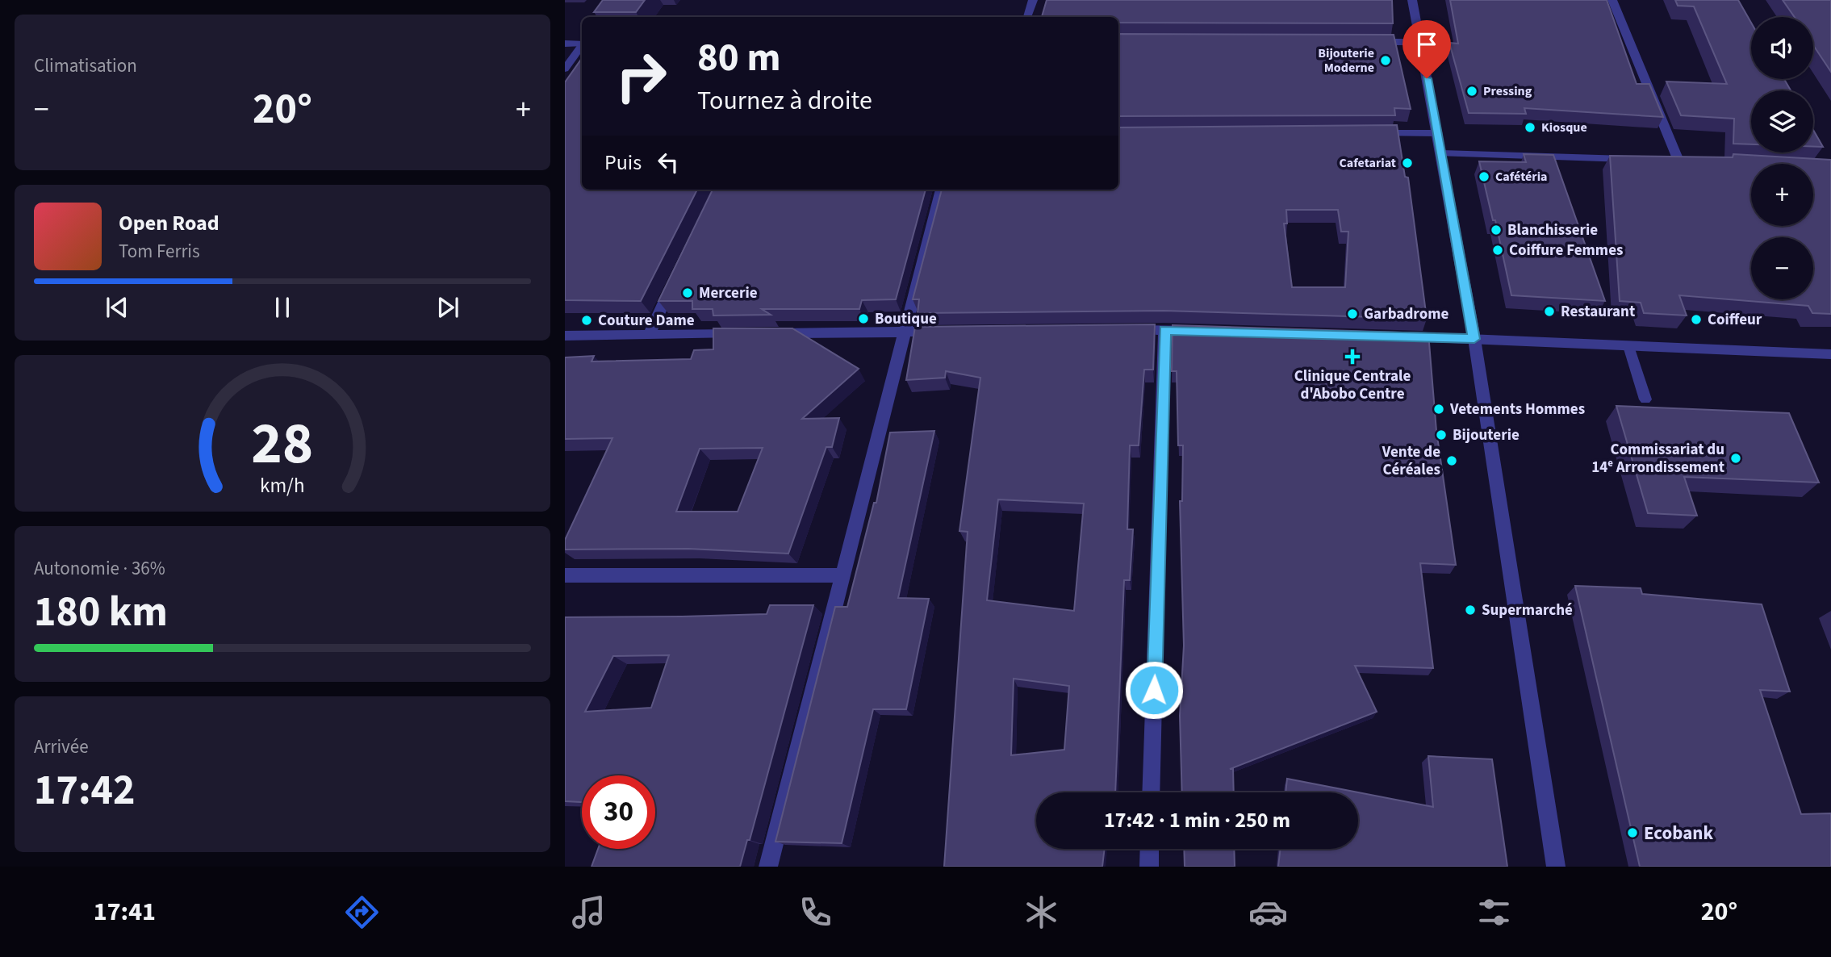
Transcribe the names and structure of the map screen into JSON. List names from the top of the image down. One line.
{"places":{"other":["Bijouterie Moderne","Pressing","Kiosque","Cafetariat","Cafétéria","Blanchisserie","Coiffure Femmes","Mercerie","Restaurant","Garbadrome","Boutique","Coiffeur","Couture Dame","Vetements Hommes","Bijouterie","Commissariat du 14ᵉ Arrondissement","Vente de Céréales","Supermarché","Ecobank"],"health":["Clinique Centrale d'Abobo Centre"]},"page":{"tile":["Climatisation",["Autonomie · 36%","180 km"],["Arrivée","17:42"]],"map_buttons":["+","−"],"turn":["80 m","Tournez à droite"],"heat":["−","20°","+"],"then":"Puis","song":["Open Road","Tom Ferris"],"limit":"30","trip":"17:42 · 1 min · 250 m","tabs":["17:41","20°"],"gauge":["28","km/h"]}}
